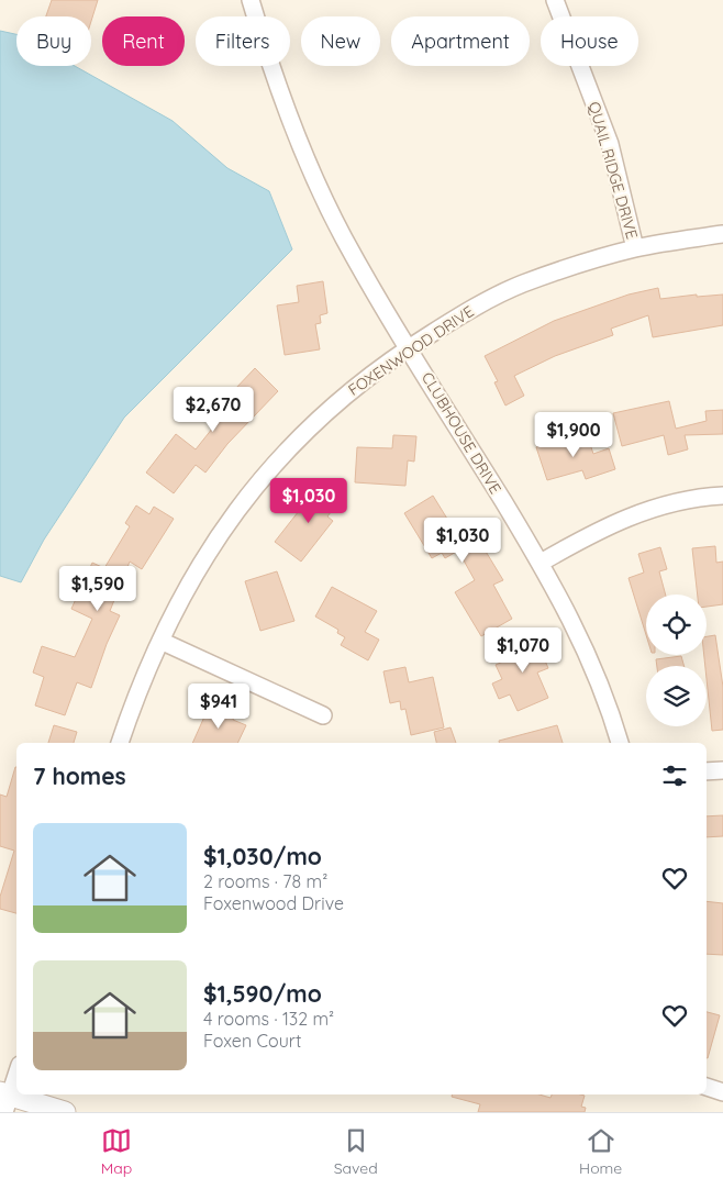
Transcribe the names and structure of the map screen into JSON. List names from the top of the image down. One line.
{"streets":{"street":["QUAIL RIDGE DRIVE","FOXENWOOD DRIVE","CLUBHOUSE DRIVE"]},"crossings":[["QUAIL RIDGE DRIVE","FOXENWOOD DRIVE"],["FOXENWOOD DRIVE","CLUBHOUSE DRIVE"]],"page":{"chip":["Buy","Rent","Filters","New","Apartment","House"],"price":["$2,670","$1,900","$1,030","$1,030","$1,590","$1,070","$941"],"heading":"7 homes","list":[{"name":"$1,030/mo","note":"2 rooms · 78 m² · Foxenwood Drive"},{"name":"$1,590/mo","note":"4 rooms · 132 m² · Foxen Court"}],"tabs":["Map","Saved","Home"]}}
